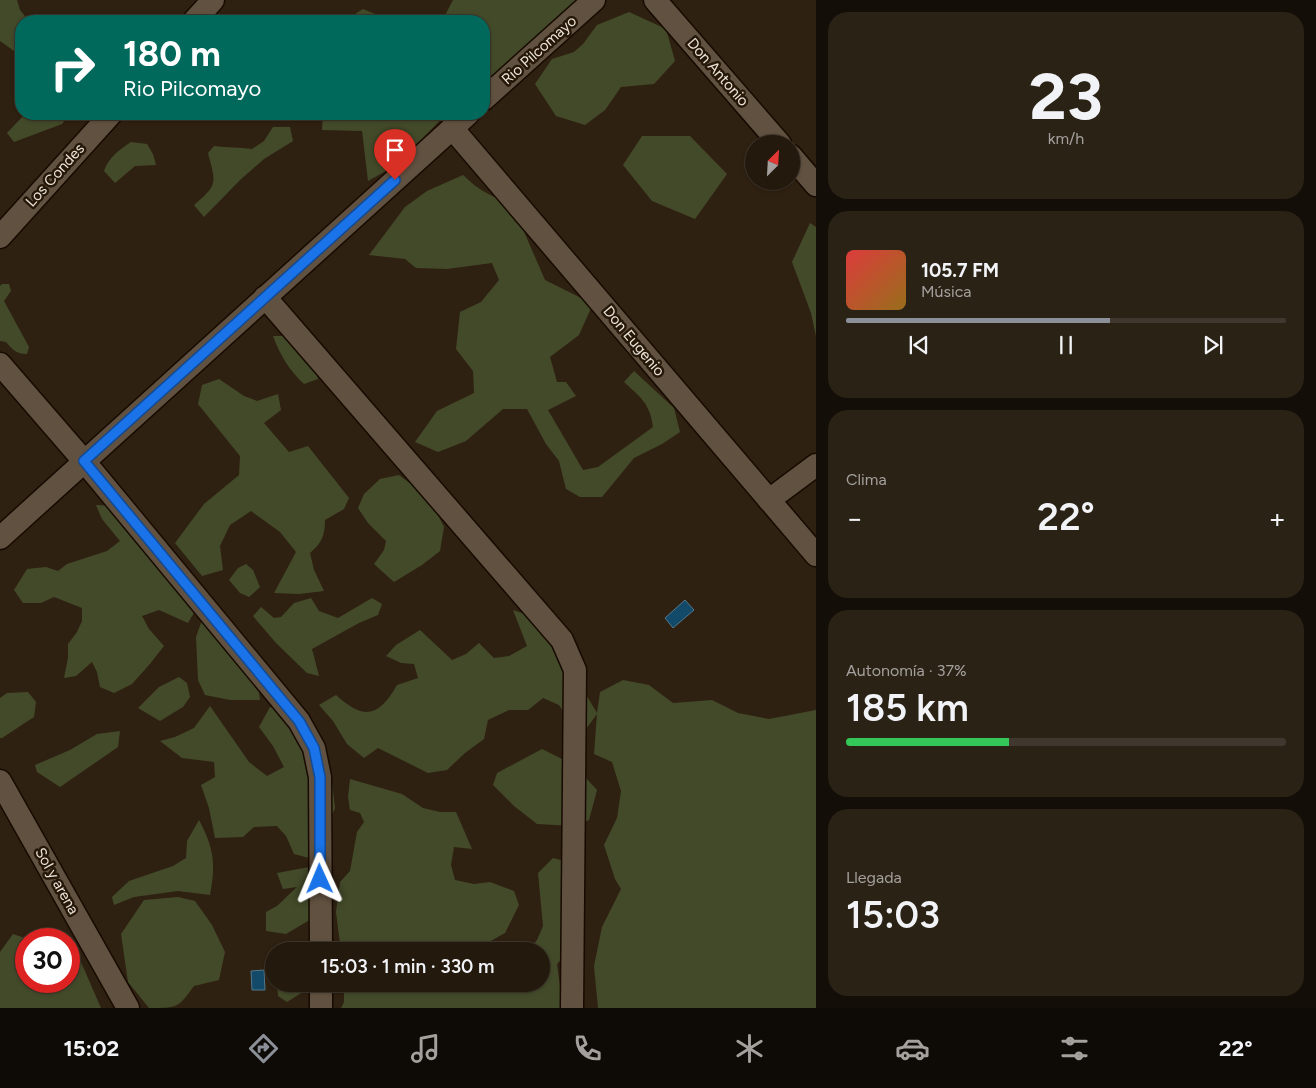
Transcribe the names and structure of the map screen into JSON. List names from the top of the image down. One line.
{"streets":{"street":["Rio Pilcomayo","Don Antonio","Los Condes","Don Eugenio","Sol y arena"]},"north":"top right","page":{"tile":[["23","km/h"],"Clima",["Autonomía · 37%","185 km"],["Llegada","15:03"]],"turn":["180 m","Rio Pilcomayo"],"song":["105.7 FM","Música"],"heat":["−","22°","+"],"limit":"30","trip":"15:03 · 1 min · 330 m","tabs":["15:02","22°"]}}
